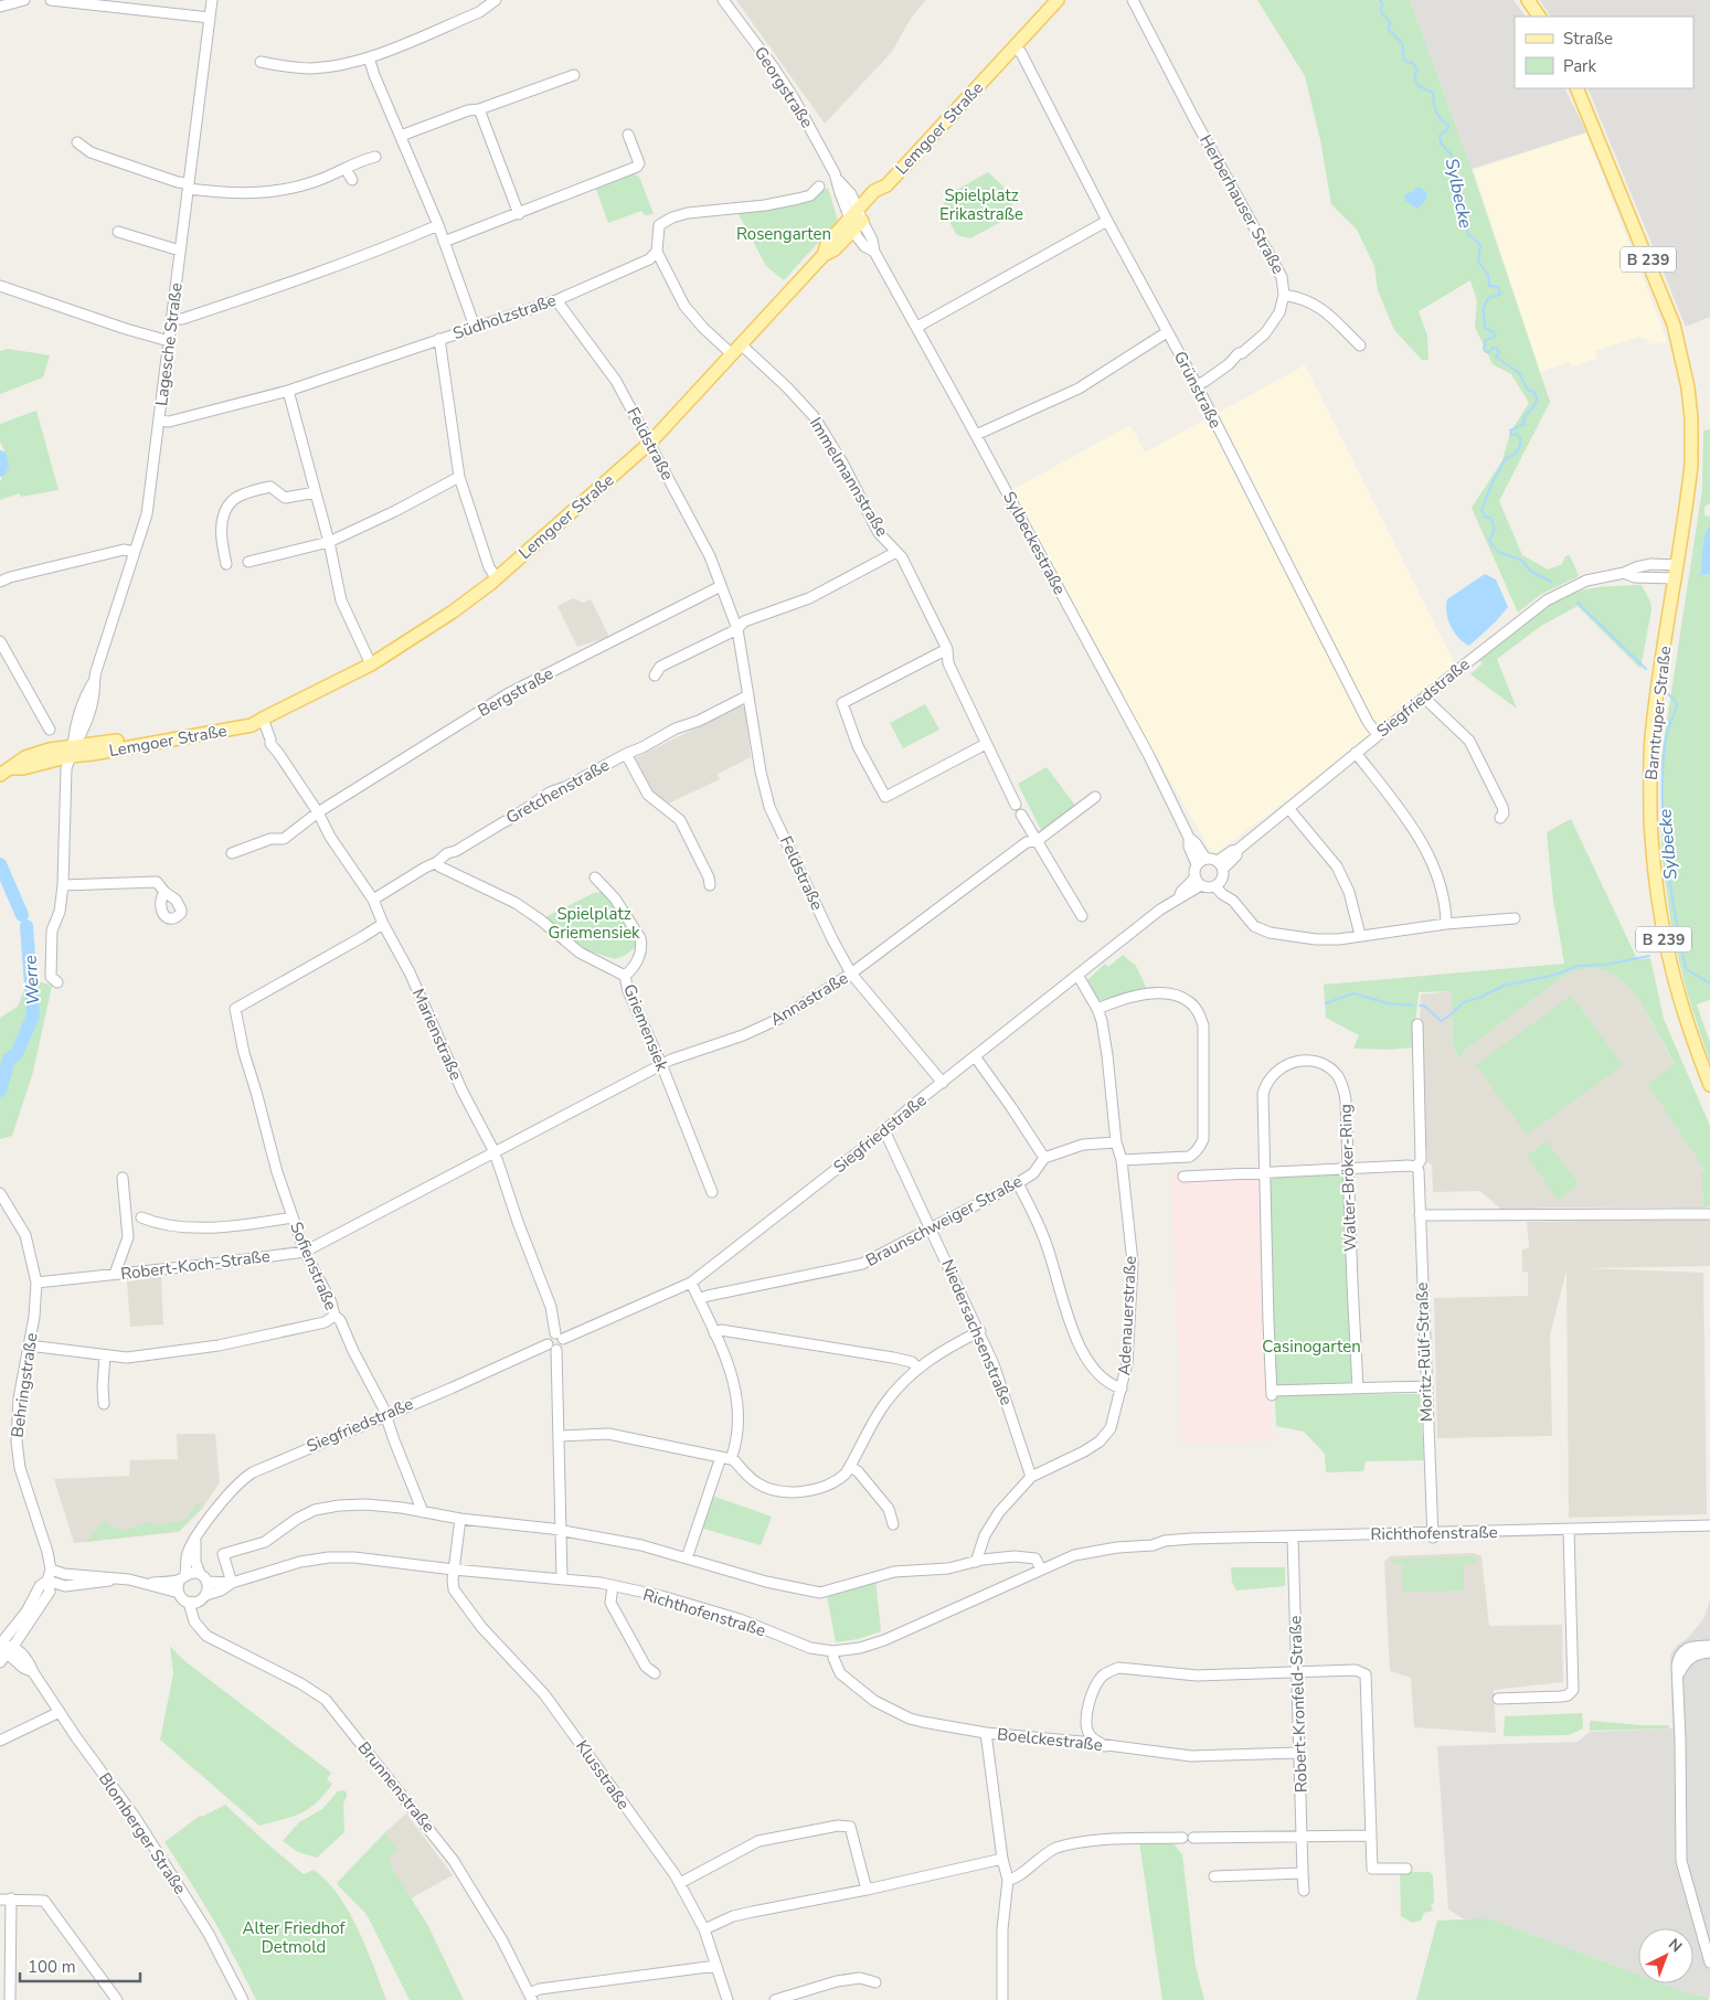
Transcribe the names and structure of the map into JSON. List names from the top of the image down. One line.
{"streets":{"main road":["Lemgoer Straße","B 239","Barntruper Straße"],"street":["Georgstraße","Herberhauser Straße","Südholzstraße","Lagesche Straße","Grünstraße","Feldstraße","Immelmannstraße","Sylbeckestraße","Bergstraße","Siegfriedstraße","Gretchenstraße","Annastraße","Griemensiek","Marienstraße","Walter-Bröker-Ring","Braunschweiger Straße","Robert-Koch-Straße","Sofienstraße","Adenauerstraße","Niedersachsenstraße","Moritz-Rülf-Straße","Behringstraße","Richthofenstraße","Robert-Kronfeld-Straße","Boelckestraße","Klusstraße","Brunnenstraße","Blomberger Straße"]},"crossings":[["Georgstraße","Lemgoer Straße"],["Georgstraße","Sylbeckestraße"],["Lemgoer Straße","Lagesche Straße"],["Lemgoer Straße","Grünstraße"],["Lemgoer Straße","Feldstraße"],["Lemgoer Straße","Immelmannstraße"],["Lemgoer Straße","Sylbeckestraße"],["Lemgoer Straße","Marienstraße"],["Herberhauser Straße","Grünstraße"],["B 239","Siegfriedstraße"],["B 239","Barntruper Straße"],["Südholzstraße","Lagesche Straße"],["Südholzstraße","Feldstraße"],["Grünstraße","Siegfriedstraße"],["Feldstraße","Bergstraße"],["Feldstraße","Siegfriedstraße"],["Feldstraße","Gretchenstraße"],["Feldstraße","Annastraße"],["Sylbeckestraße","Siegfriedstraße"],["Bergstraße","Marienstraße"],["Siegfriedstraße","Barntruper Straße"],["Siegfriedstraße","Marienstraße"],["Siegfriedstraße","Sofienstraße"],["Siegfriedstraße","Adenauerstraße"],["Siegfriedstraße","Niedersachsenstraße"],["Siegfriedstraße","Richthofenstraße"],["Siegfriedstraße","Brunnenstraße"],["Gretchenstraße","Griemensiek"],["Gretchenstraße","Marienstraße"],["Annastraße","Griemensiek"],["Annastraße","Marienstraße"],["Annastraße","Robert-Koch-Straße"],["Marienstraße","Robert-Koch-Straße"],["Marienstraße","Sofienstraße"],["Braunschweiger Straße","Adenauerstraße"],["Braunschweiger Straße","Niedersachsenstraße"],["Robert-Koch-Straße","Sofienstraße"],["Robert-Koch-Straße","Behringstraße"],["Adenauerstraße","Niedersachsenstraße"],["Moritz-Rülf-Straße","Richthofenstraße"],["Behringstraße","Blomberger Straße"],["Richthofenstraße","Robert-Kronfeld-Straße"],["Richthofenstraße","Boelckestraße"],["Richthofenstraße","Klusstraße"],["Richthofenstraße","Brunnenstraße"],["Robert-Kronfeld-Straße","Boelckestraße"]],"water":["Sylbecke","Werre"],"parks":["Spielplatz Erikastraße","Rosengarten","Spielplatz Griemensiek","Casinogarten","Alter Friedhof Detmold"],"legend":["Straße","Park"],"scale_bar":"100 m","north":"top right"}
